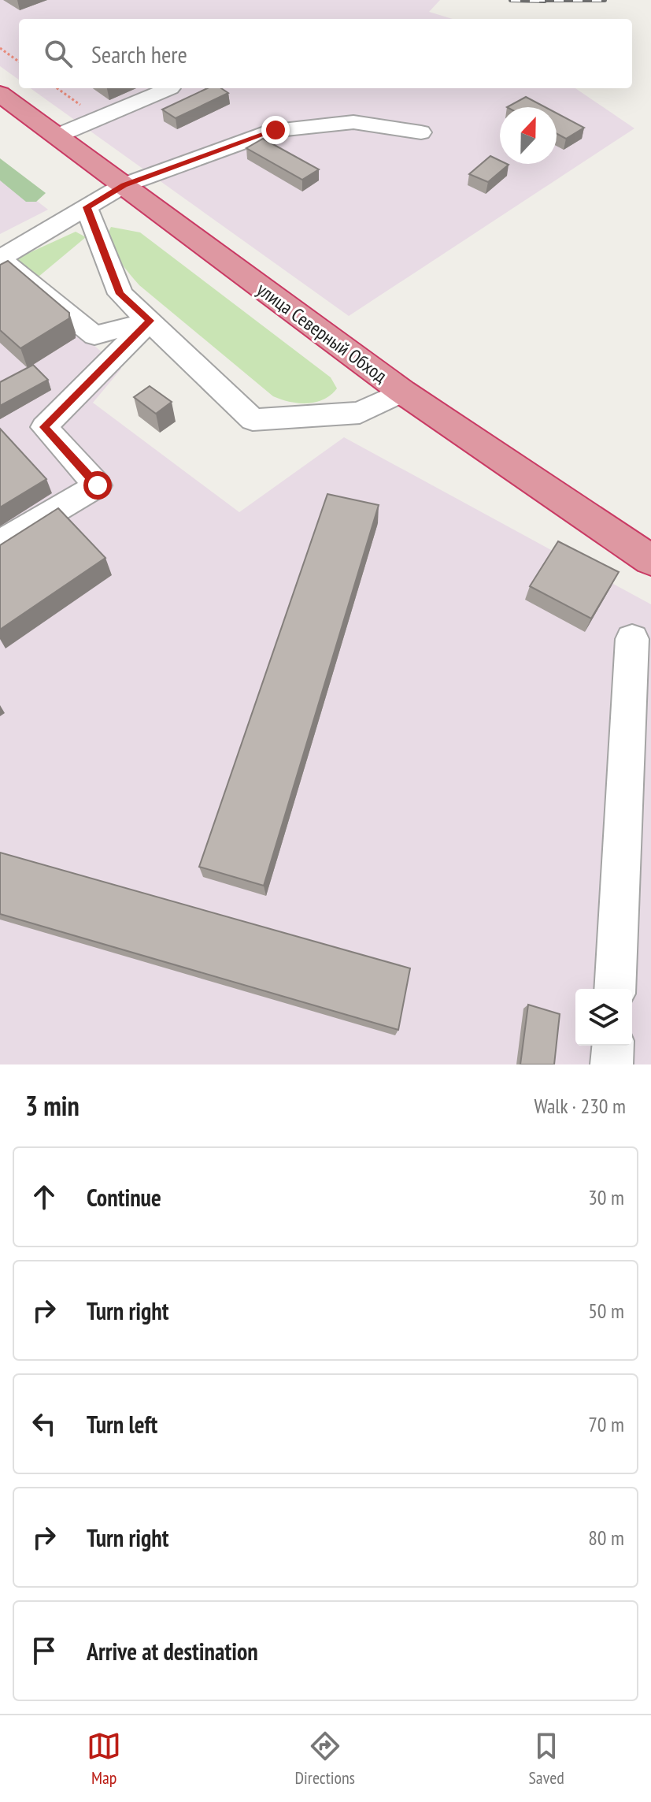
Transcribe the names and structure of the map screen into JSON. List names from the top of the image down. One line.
{"streets":{"highway":["улица Северный Обход"]},"north":"top","page":{"search":"Search here","heading":["3 min","Walk · 230 m"],"list":[["Continue","30 m"],["Turn right","50 m"],["Turn left","70 m"],["Turn right","80 m"],"Arrive at destination"],"nav":["Map","Directions","Saved"]}}
